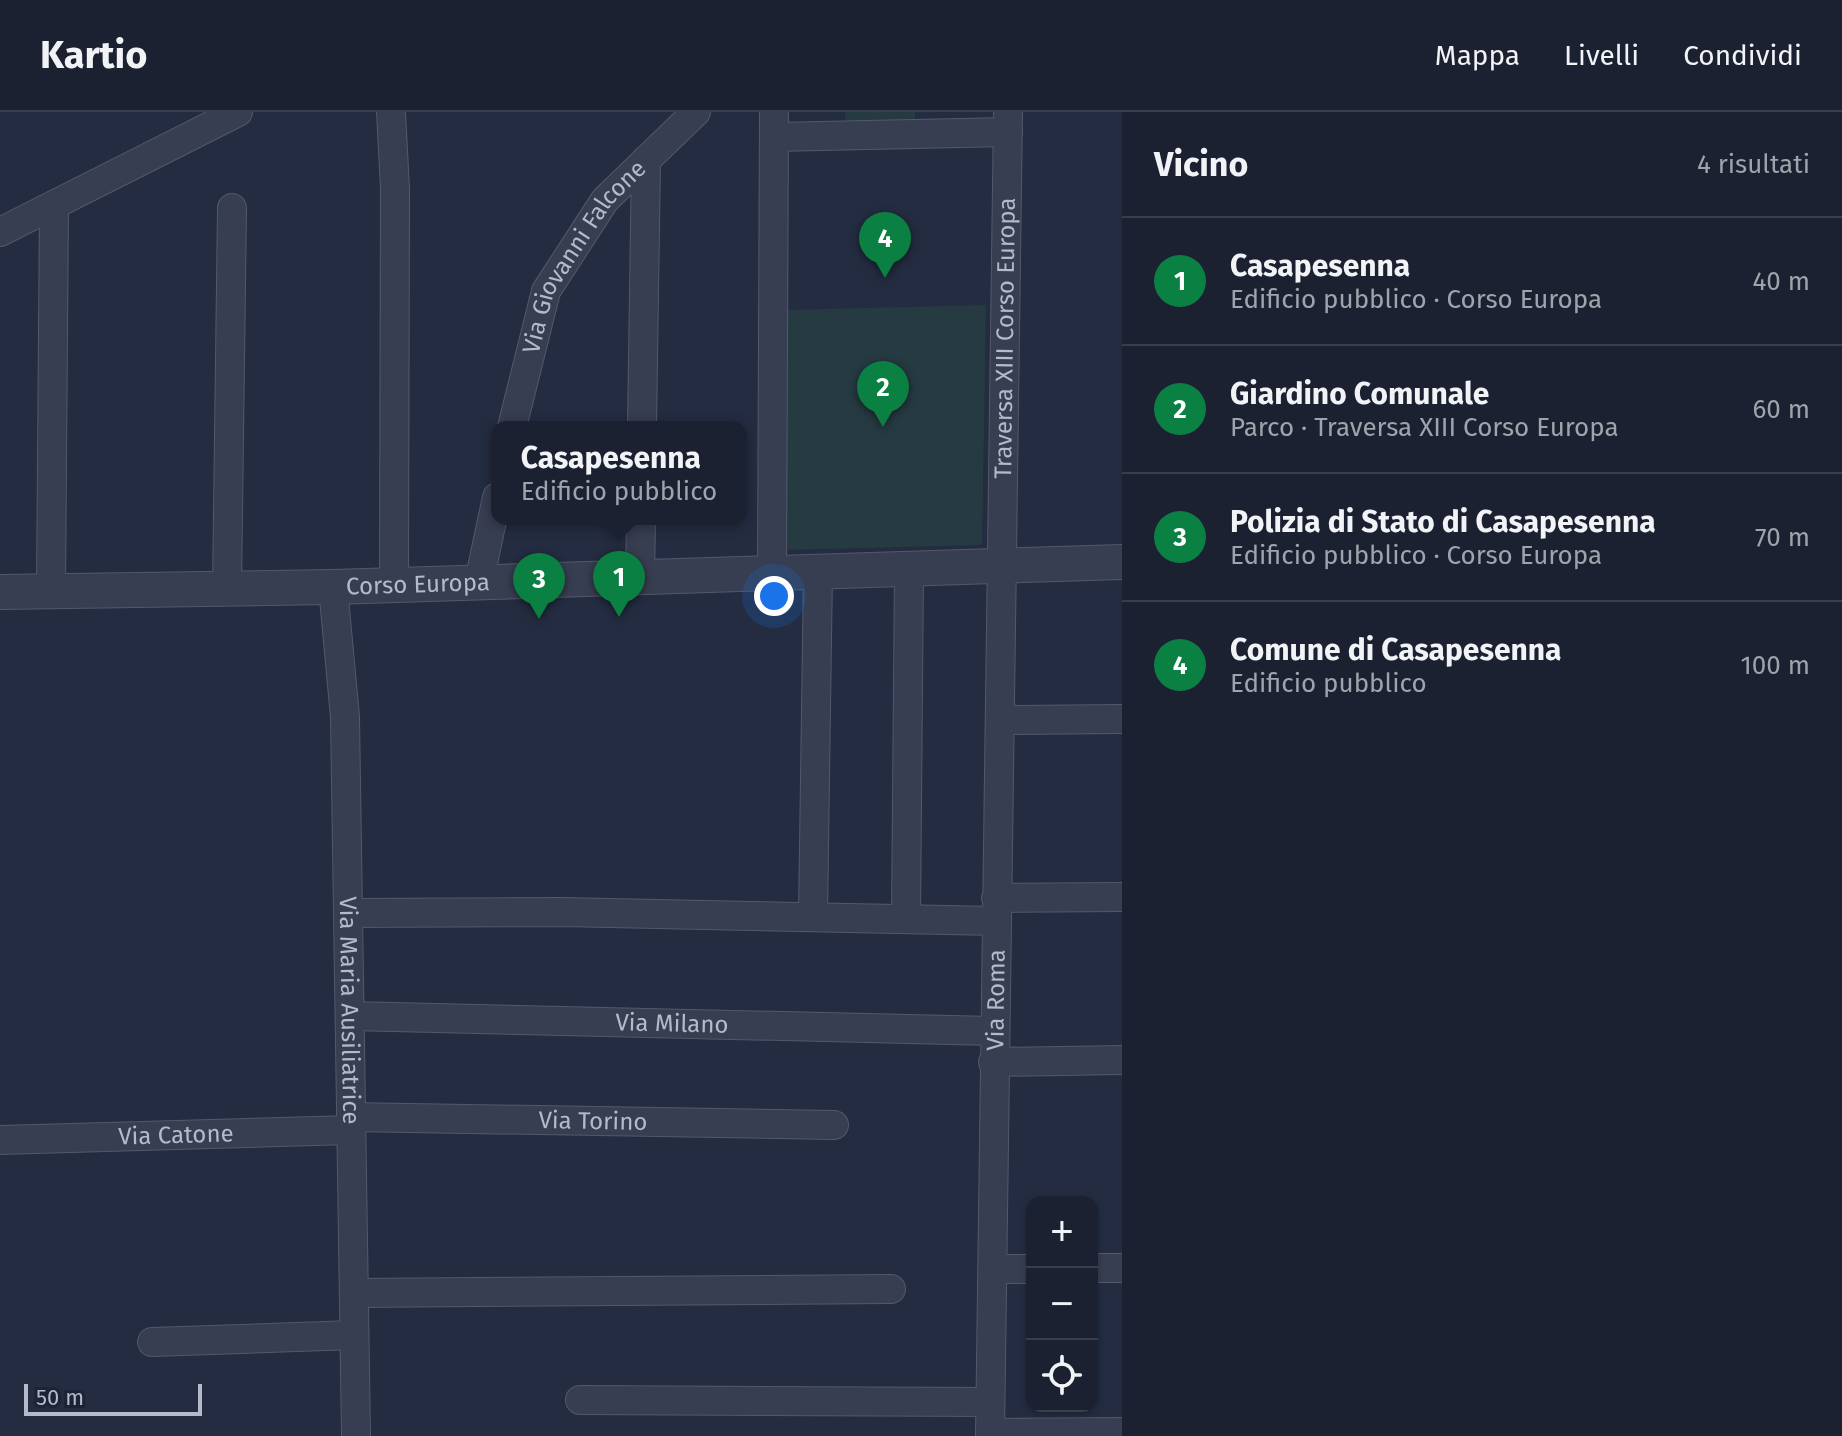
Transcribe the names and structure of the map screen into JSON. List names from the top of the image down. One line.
{"streets":{"street":["Via Giovanni Falcone","Traversa XIII Corso Europa","Corso Europa","Via Roma","Via Maria Ausiliatrice","Via Milano","Via Torino","Via Catone"]},"crossings":[["Traversa XIII Corso Europa","Corso Europa"],["Traversa XIII Corso Europa","Via Roma"],["Corso Europa","Via Roma"],["Corso Europa","Via Maria Ausiliatrice"],["Via Roma","Via Milano"],["Via Maria Ausiliatrice","Via Milano"],["Via Maria Ausiliatrice","Via Torino"],["Via Maria Ausiliatrice","Via Catone"],["Via Torino","Via Catone"]],"scale_bar":"50 m","page":{"header":"Kartio","nav":["Mappa","Livelli","Condividi"],"heading":["Vicino","4 risultati"],"pins":["4","2","1","3"],"list":[{"mark":"1","name":"Casapesenna","note":"Edificio pubblico · Corso Europa","value":"40 m"},{"mark":"2","name":"Giardino Comunale","note":"Parco · Traversa XIII Corso Europa","value":"60 m"},{"mark":"3","name":"Polizia di Stato di Casapesenna","note":"Edificio pubblico · Corso Europa","value":"70 m"},{"mark":"4","name":"Comune di Casapesenna","note":"Edificio pubblico","value":"100 m"}],"popup":["Casapesenna","Edificio pubblico"],"map_buttons":["+","−"],"scale":"50 m"}}
